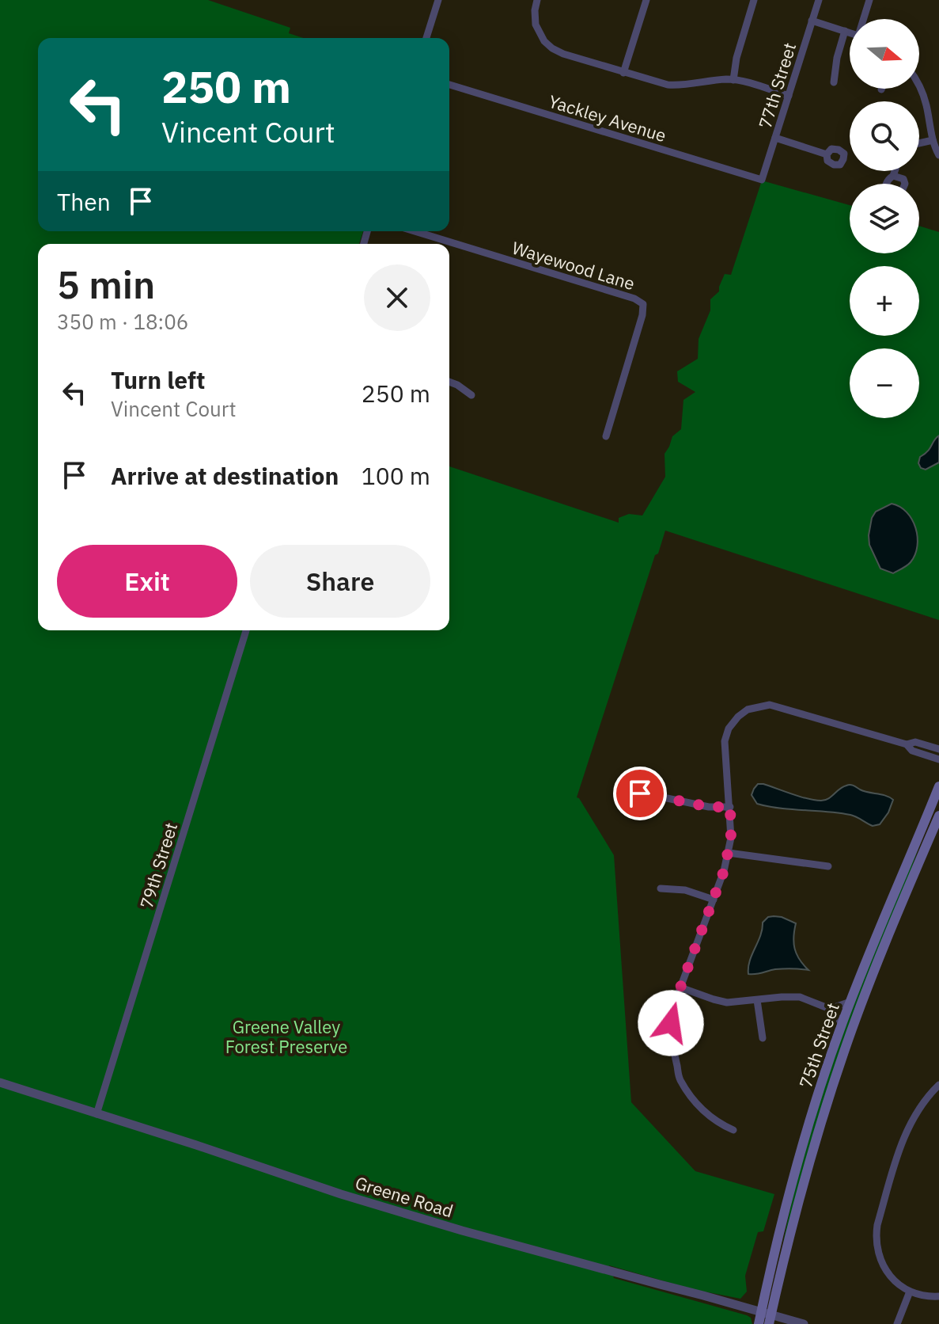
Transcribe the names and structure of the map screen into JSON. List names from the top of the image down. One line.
{"streets":{"main road":["75th Street"],"street":["77th Street","Yackley Avenue","Wayewood Lane","79th Street","Greene Road"]},"crossings":[["77th Street","Yackley Avenue"],["79th Street","Greene Road"],["75th Street","Greene Road"]],"parks":["Greene Valley Forest Preserve"],"north":"right","page":{"map_buttons":["+","−"],"turn":["250 m","Vincent Court"],"then":"Then","heading":["5 min","350 m · 18:06"],"list":[{"name":"Turn left","note":"Vincent Court","value":"250 m"},{"name":"Arrive at destination","value":"100 m"}],"buttons":["Exit","Share"]}}
